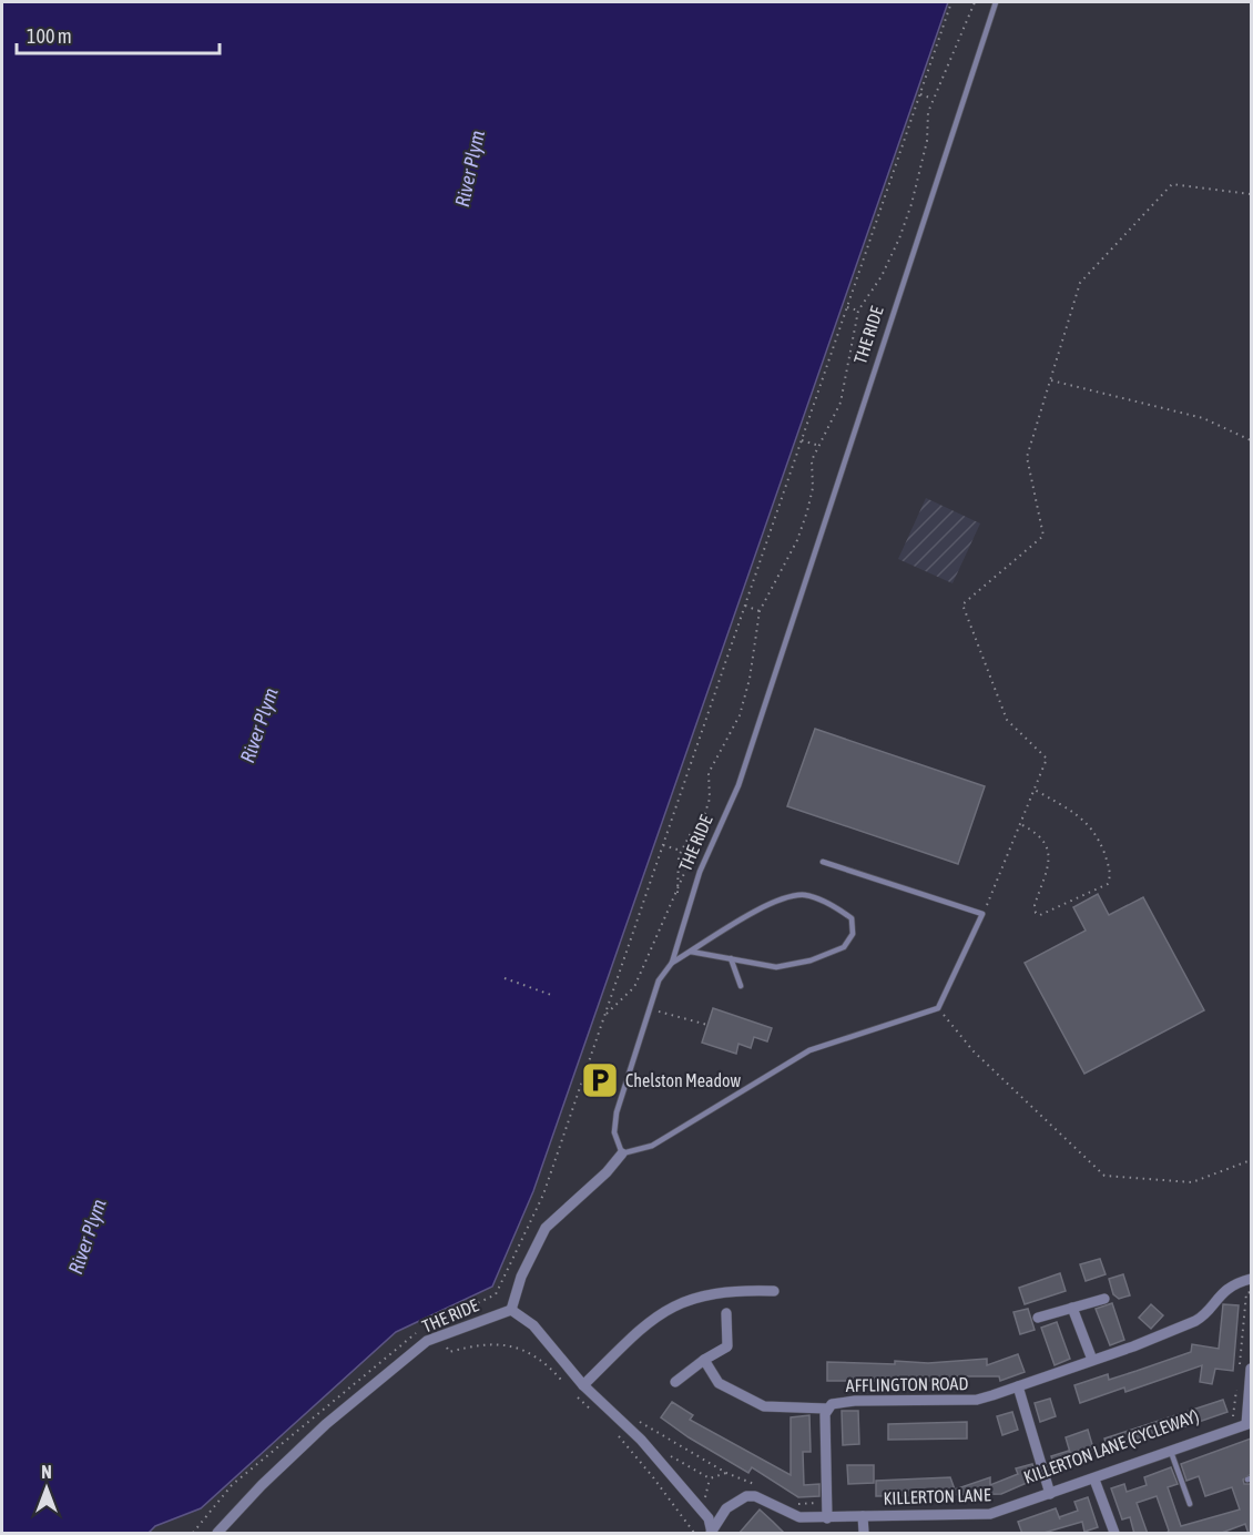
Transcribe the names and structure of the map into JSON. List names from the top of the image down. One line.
{"streets":{"street":["THE RIDE","AFFLINGTON ROAD","KILLERTON LANE"]},"crossings":[["THE RIDE","KILLERTON LANE"],["AFFLINGTON ROAD","KILLERTON LANE"]],"water":["River Plym"],"places":{"parking":["Chelston Meadow"]},"scale_bar":"100 m","north":"top"}
